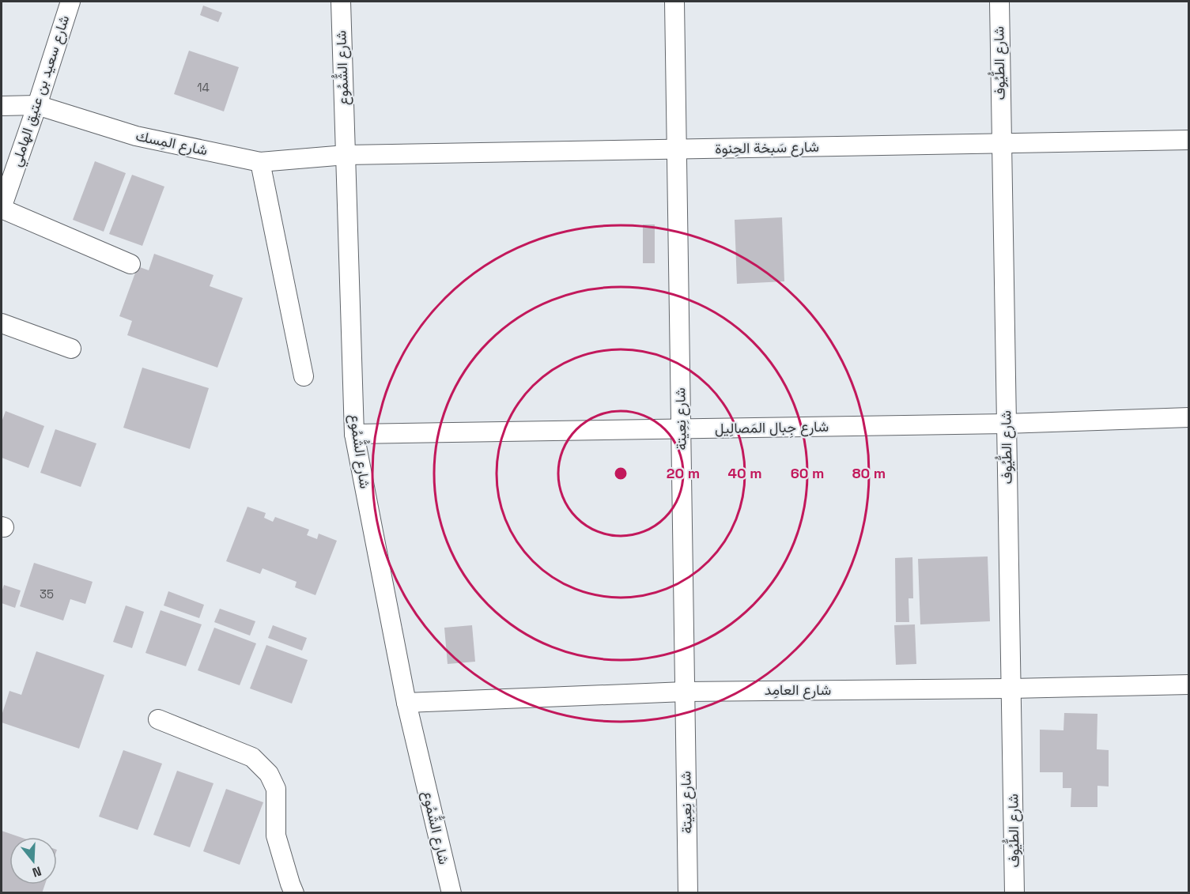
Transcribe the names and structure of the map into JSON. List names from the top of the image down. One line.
{"streets":{"street":["شارع الطُّيُوف","شارع الشُّمُوع","شارع سعيد بن عتيق الهاملي","شارع المِسك","شارع سَبخة الحِنوة","شارع نِعِيتة","شارع جِبال المَصالِيل","شارع العامِد"]},"crossings":[["شارع الطُّيُوف","شارع سَبخة الحِنوة"],["شارع الطُّيُوف","شارع جِبال المَصالِيل"],["شارع الطُّيُوف","شارع العامِد"],["شارع الشُّمُوع","شارع المِسك"],["شارع الشُّمُوع","شارع سَبخة الحِنوة"],["شارع الشُّمُوع","شارع جِبال المَصالِيل"],["شارع الشُّمُوع","شارع العامِد"],["شارع سعيد بن عتيق الهاملي","شارع المِسك"],["شارع المِسك","شارع سَبخة الحِنوة"],["شارع سَبخة الحِنوة","شارع نِعِيتة"],["شارع نِعِيتة","شارع جِبال المَصالِيل"],["شارع نِعِيتة","شارع العامِد"]],"house_numbers":["14","35"],"north":"bottom","rings":["20 m","40 m","60 m","80 m"]}
